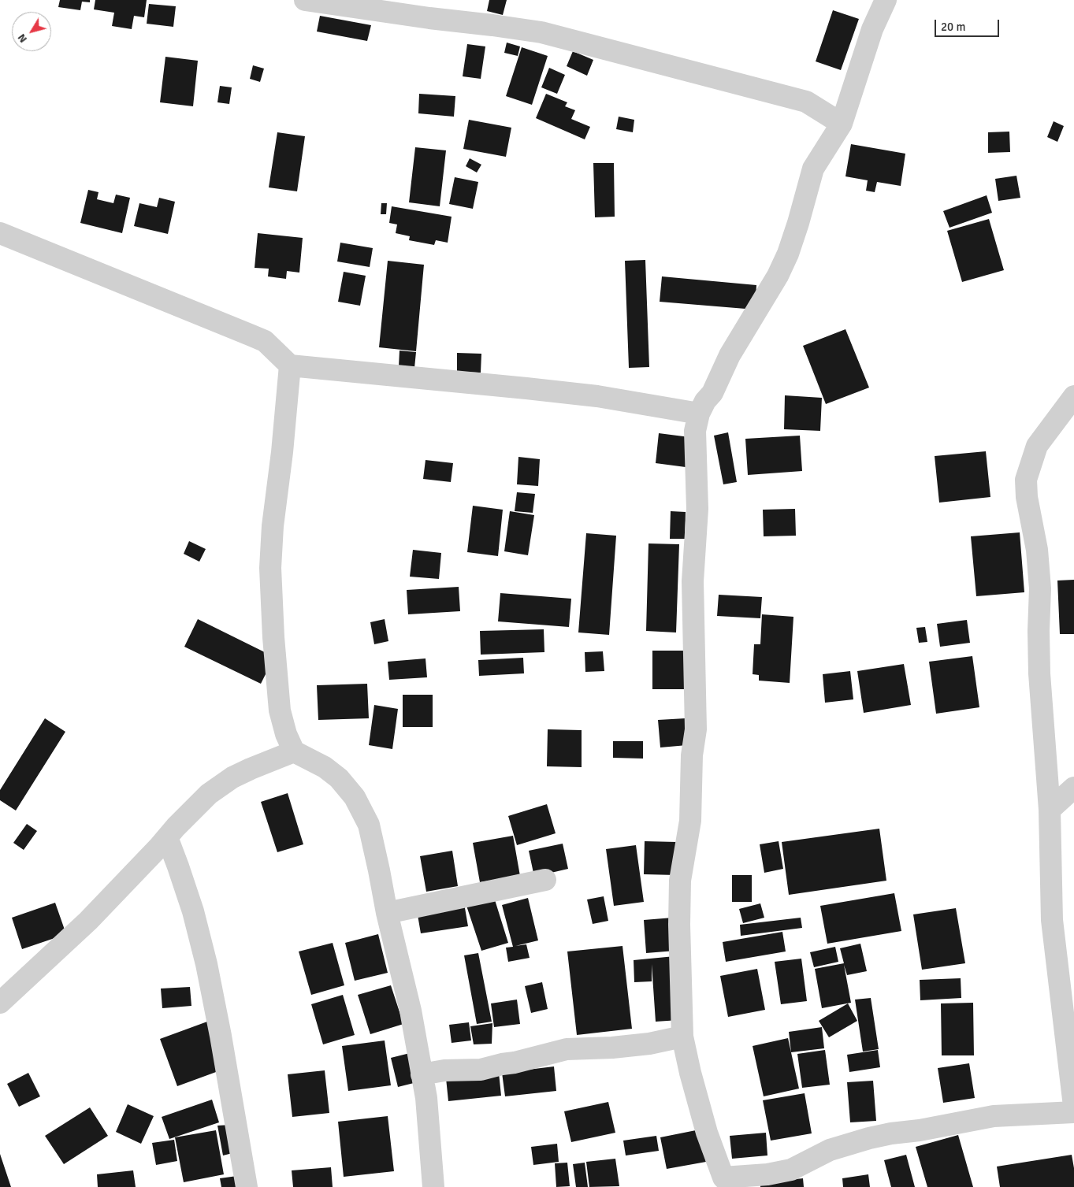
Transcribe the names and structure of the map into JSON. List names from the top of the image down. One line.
{"scale_bar":"20 m","north":"bottom left"}
